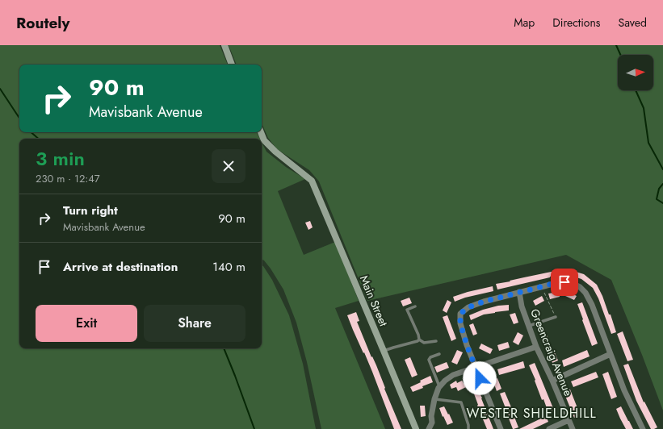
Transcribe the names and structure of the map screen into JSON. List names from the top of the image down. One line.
{"streets":{"street":["Main Street","Greencraig Avenue"]},"districts":["WESTER SHIELDHILL"],"north":"right","page":{"header":"Routely","nav":["Map","Directions","Saved"],"turn":["90 m","Mavisbank Avenue"],"heading":["3 min","230 m · 12:47"],"list":[{"name":"Turn right","note":"Mavisbank Avenue","value":"90 m"},{"name":"Arrive at destination","value":"140 m"}],"buttons":["Exit","Share"]}}
